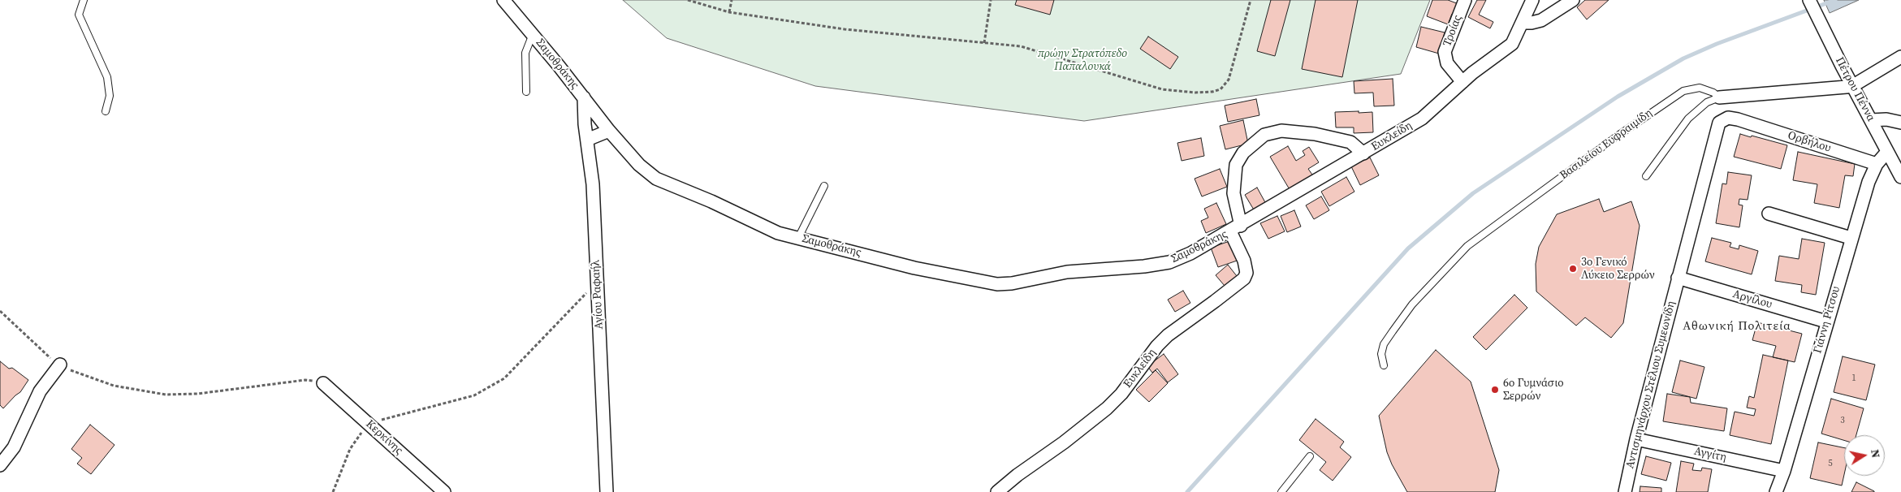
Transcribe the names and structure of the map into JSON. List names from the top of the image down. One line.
{"streets":{"street":["Τροίας","Σαμοθράκης","Πέτρου Πέννα","Ευκλείδη","Ορβήλου","Αγίου Ραφαήλ","Αργίλου","Γιάννη Ρίτσου","Αντισμηνάρχου Στέλιου Συμεωνίδη","Κερκίνης","Αγγίτη"],"lane":["Βασιλείου Ευφραιμίδη"]},"crossings":[["Τροίας","Ευκλείδη"],["Σαμοθράκης","Ευκλείδη"],["Σαμοθράκης","Αγίου Ραφαήλ"],["Πέτρου Πέννα","Γιάννη Ρίτσου"],["Ορβήλου","Αργίλου"],["Ορβήλου","Γιάννη Ρίτσου"],["Ορβήλου","Αντισμηνάρχου Στέλιου Συμεωνίδη"],["Αργίλου","Γιάννη Ρίτσου"],["Αργίλου","Αντισμηνάρχου Στέλιου Συμεωνίδη"],["Γιάννη Ρίτσου","Αγγίτη"],["Αντισμηνάρχου Στέλιου Συμεωνίδη","Αγγίτη"]],"districts":["Αθωνική Πολιτεία"],"parks":["πρώην Στρατόπεδο Παπαλουκά"],"places":["3ο Γενικό Λύκειο Σερρών","6ο Γυμνάσιο Σερρών"],"house_numbers":["1","3","5"],"north":"right"}
